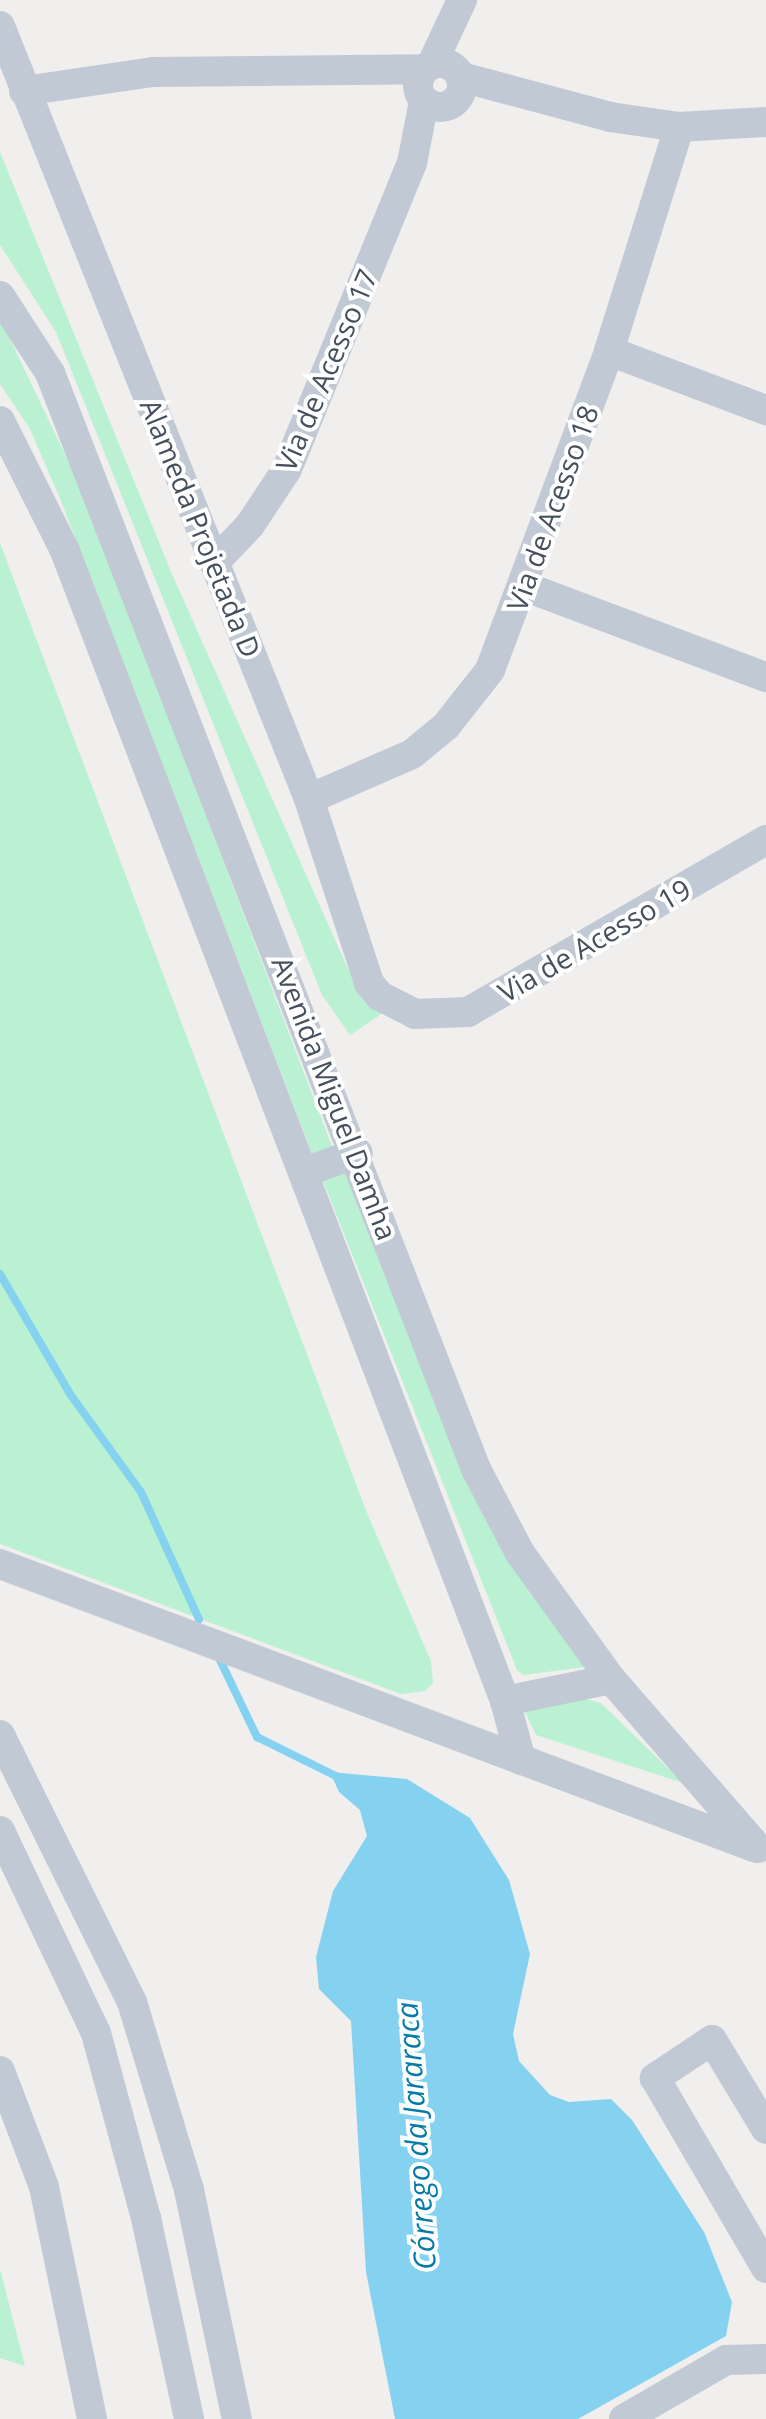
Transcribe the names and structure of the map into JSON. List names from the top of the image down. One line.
{"streets":{"street":["Via de Acesso 17","Via de Acesso 18","Alameda Projetada D","Via de Acesso 19","Avenida Miguel Damha"]},"crossings":[["Via de Acesso 17","Alameda Projetada D"],["Via de Acesso 18","Alameda Projetada D"],["Alameda Projetada D","Via de Acesso 19"]],"water":["Córrego da Jararaca"]}
